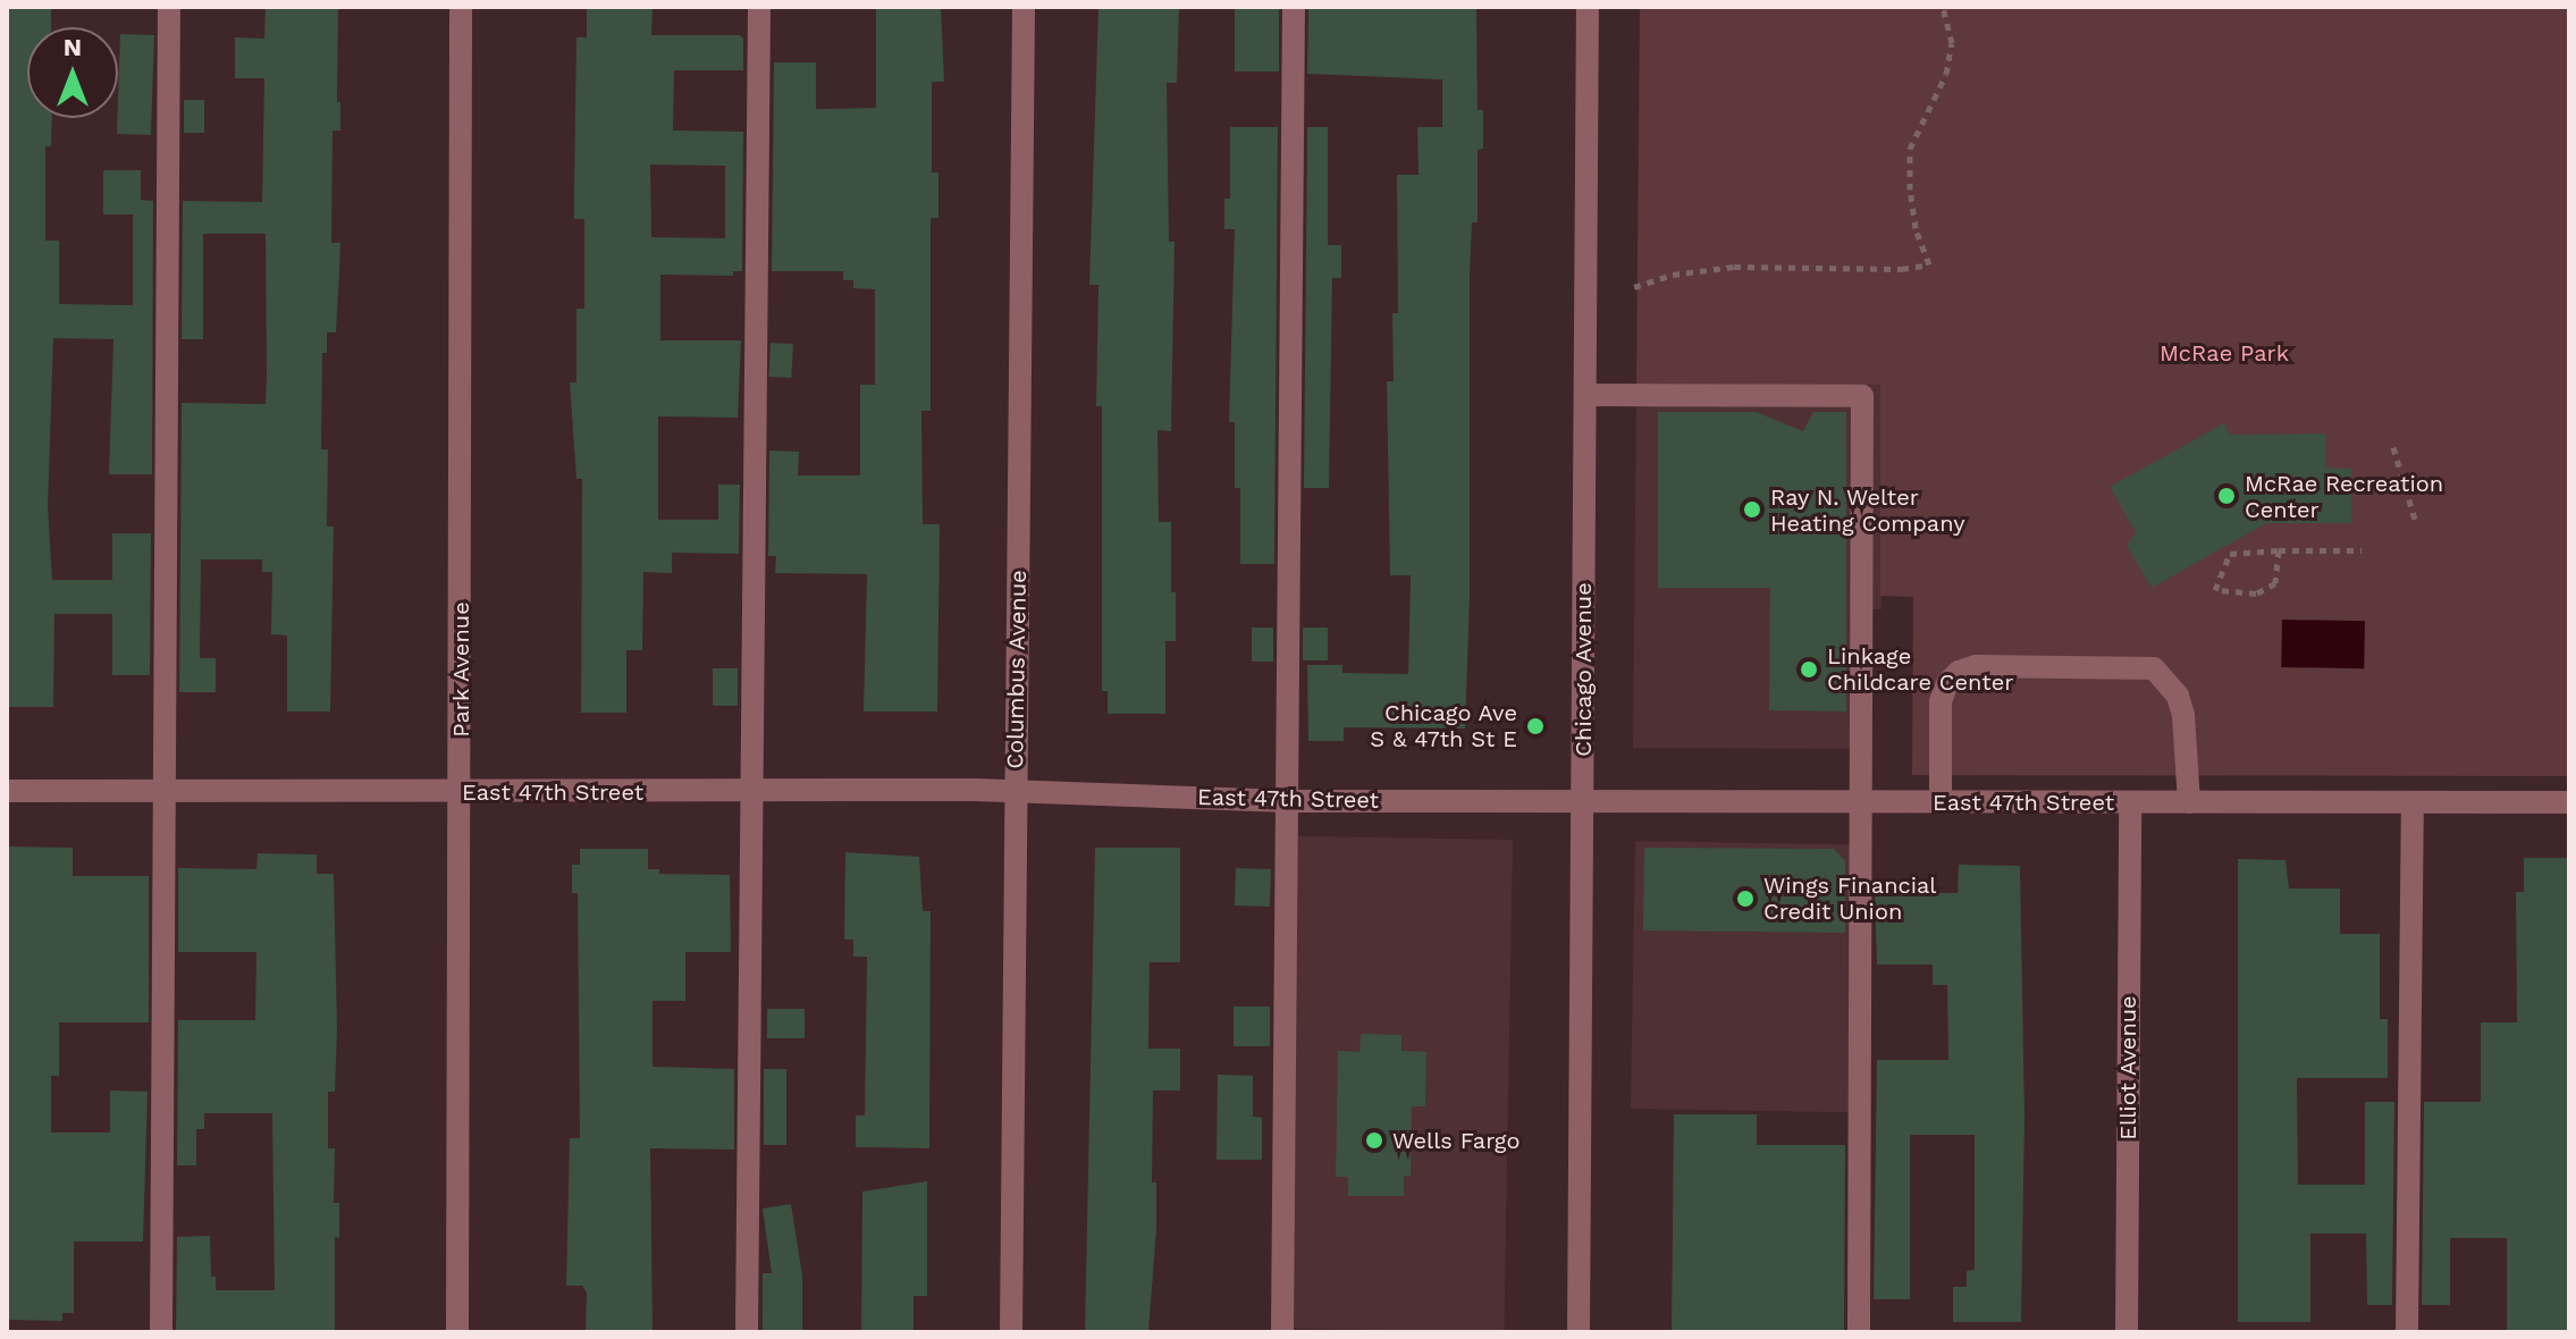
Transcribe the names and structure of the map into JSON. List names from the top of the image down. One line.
{"streets":{"street":["Park Avenue","Columbus Avenue","Chicago Avenue","East 47th Street","Elliot Avenue"]},"crossings":[["Park Avenue","East 47th Street"],["Columbus Avenue","East 47th Street"],["Chicago Avenue","East 47th Street"],["East 47th Street","Elliot Avenue"]],"parks":["McRae Park"],"places":["McRae Recreation Center","Ray N. Welter Heating Company","Linkage Childcare Center","Chicago Ave S & 47th St E","Wings Financial Credit Union","Wells Fargo"],"north":"top"}
